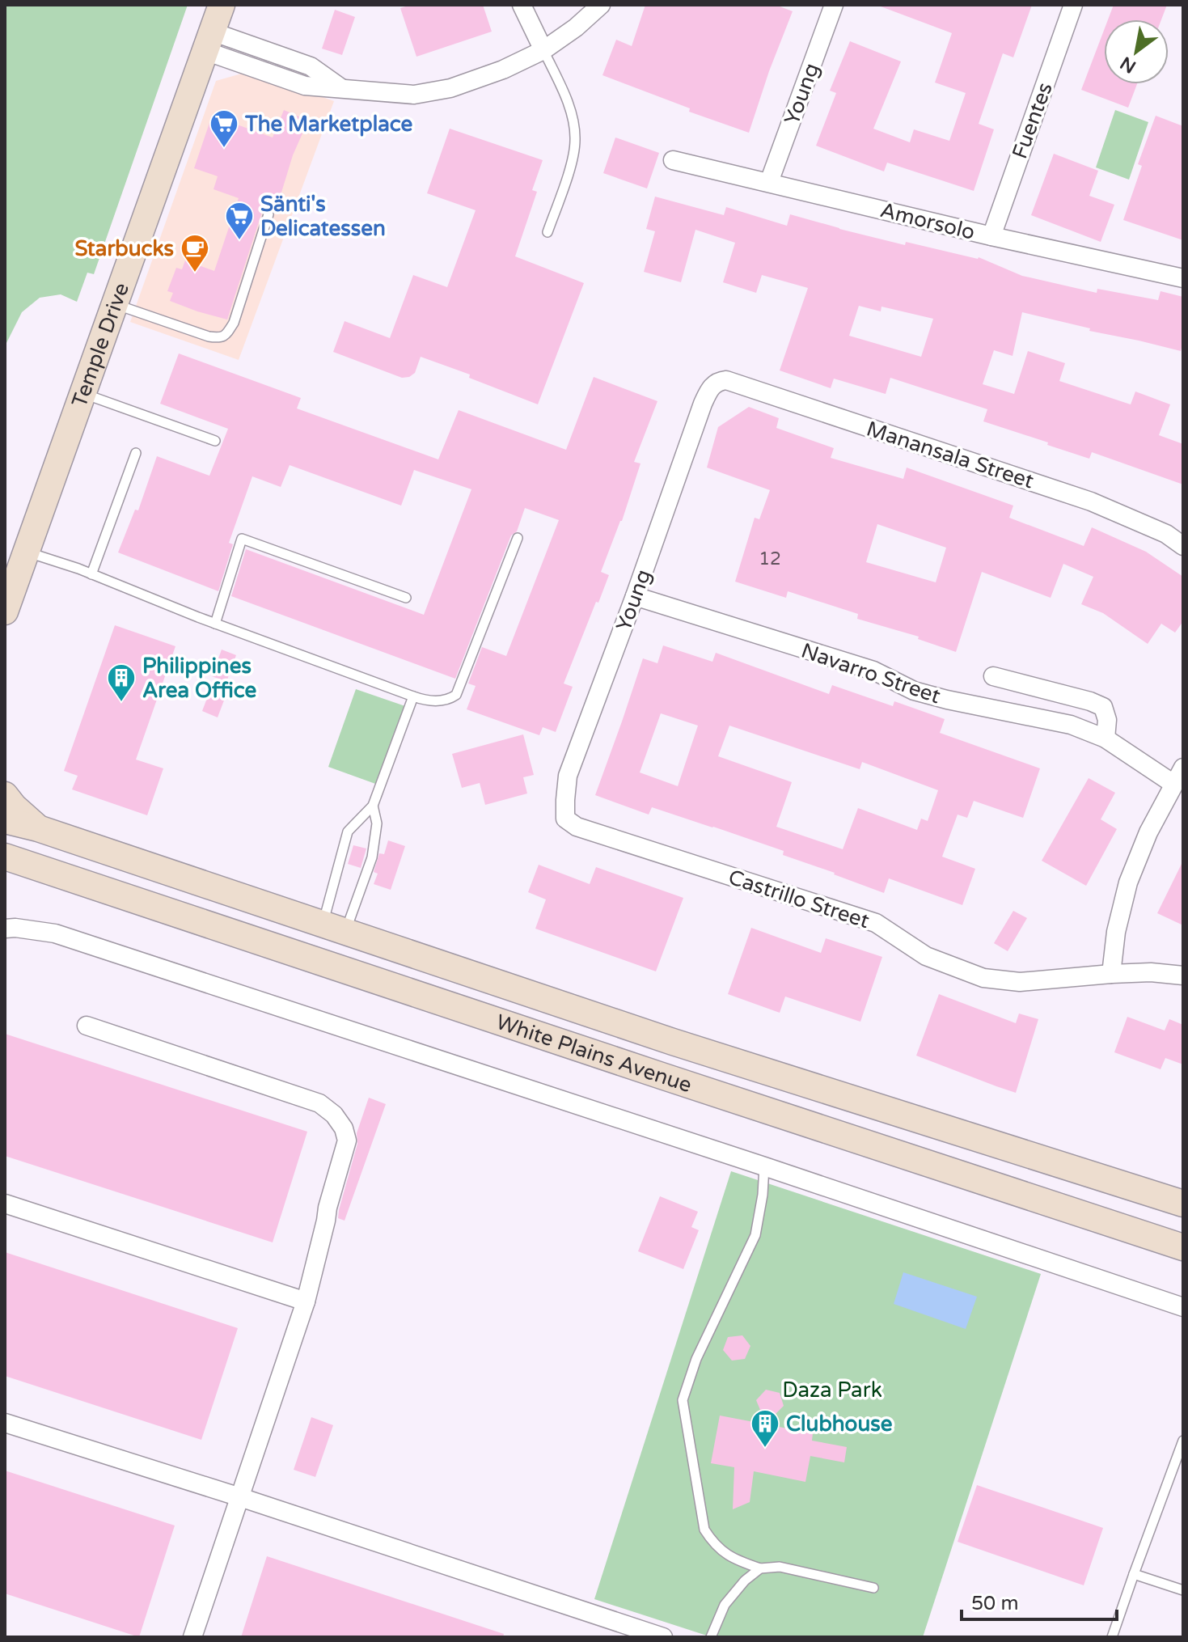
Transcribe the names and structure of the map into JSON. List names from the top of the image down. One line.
{"streets":{"street":["Young","Fuentes","Amorsolo","Temple Drive","Manansala Street","Navarro Street","Castrillo Street","White Plains Avenue"]},"crossings":[["Young","Amorsolo"],["Young","Manansala Street"],["Young","Navarro Street"],["Young","Castrillo Street"],["Fuentes","Amorsolo"]],"parks":["Daza Park"],"places":{"supermarket":["The Marketplace","Sänti's Delicatessen"],"cafe":["Starbucks"],"building":["Philippines Area Office","Clubhouse"]},"house_numbers":["12"],"scale_bar":"50 m","north":"bottom left"}
